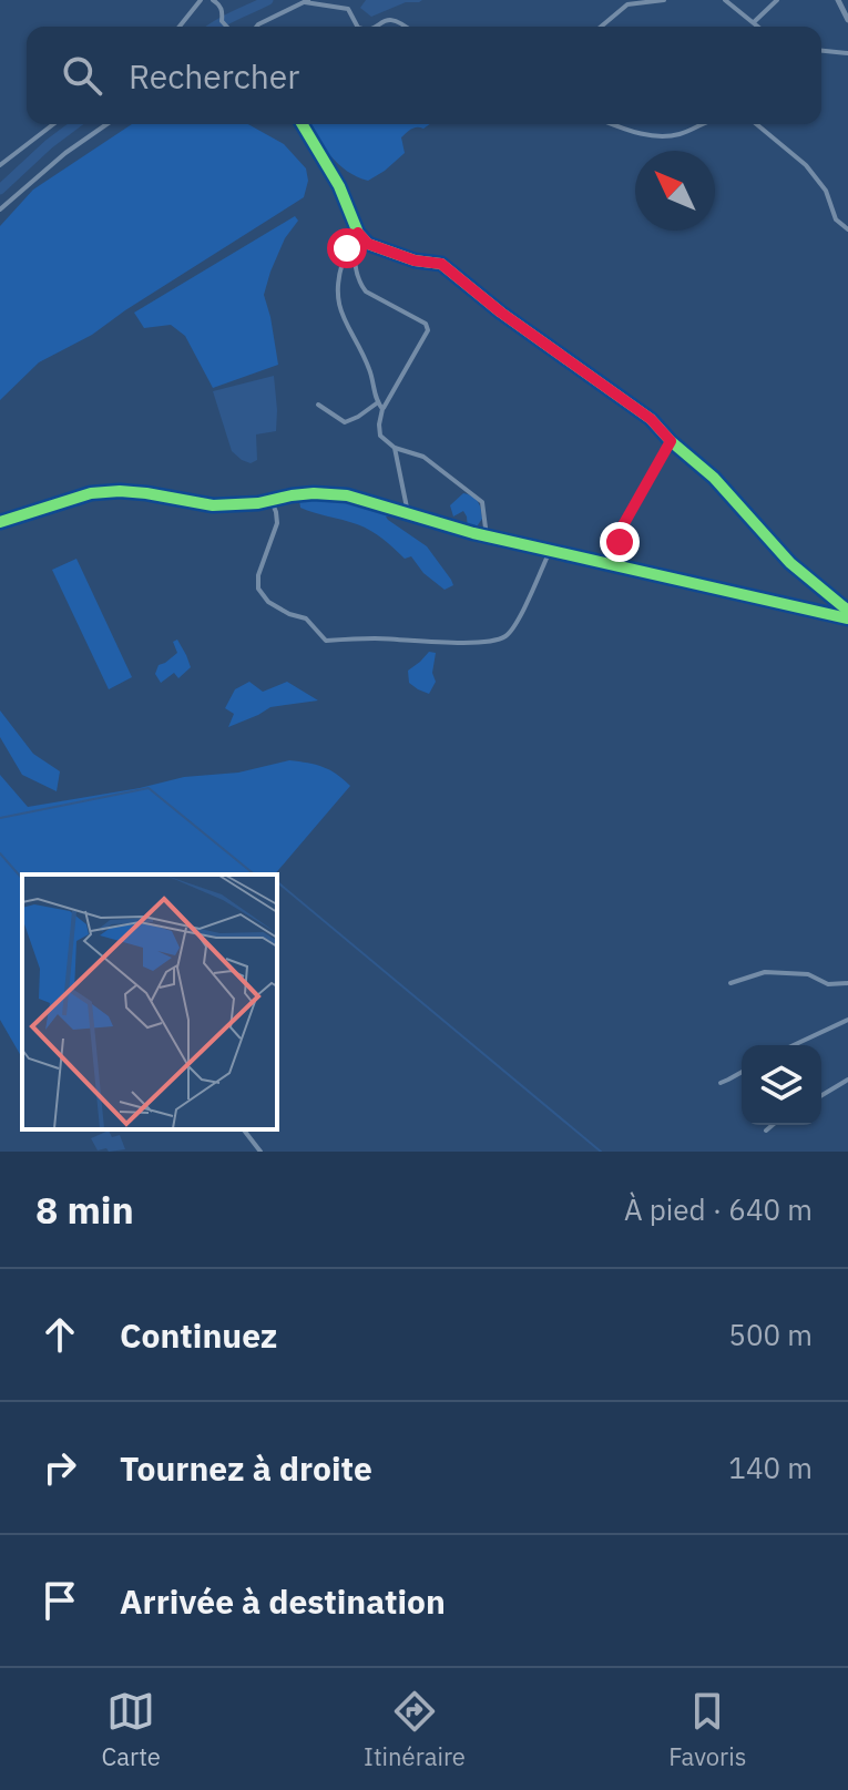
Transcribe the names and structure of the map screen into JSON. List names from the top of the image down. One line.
{"north":"top left","page":{"search":"Rechercher","heading":["8 min","À pied · 640 m"],"list":[["Continuez","500 m"],["Tournez à droite","140 m"],"Arrivée à destination"],"nav":["Carte","Itinéraire","Favoris"]}}
